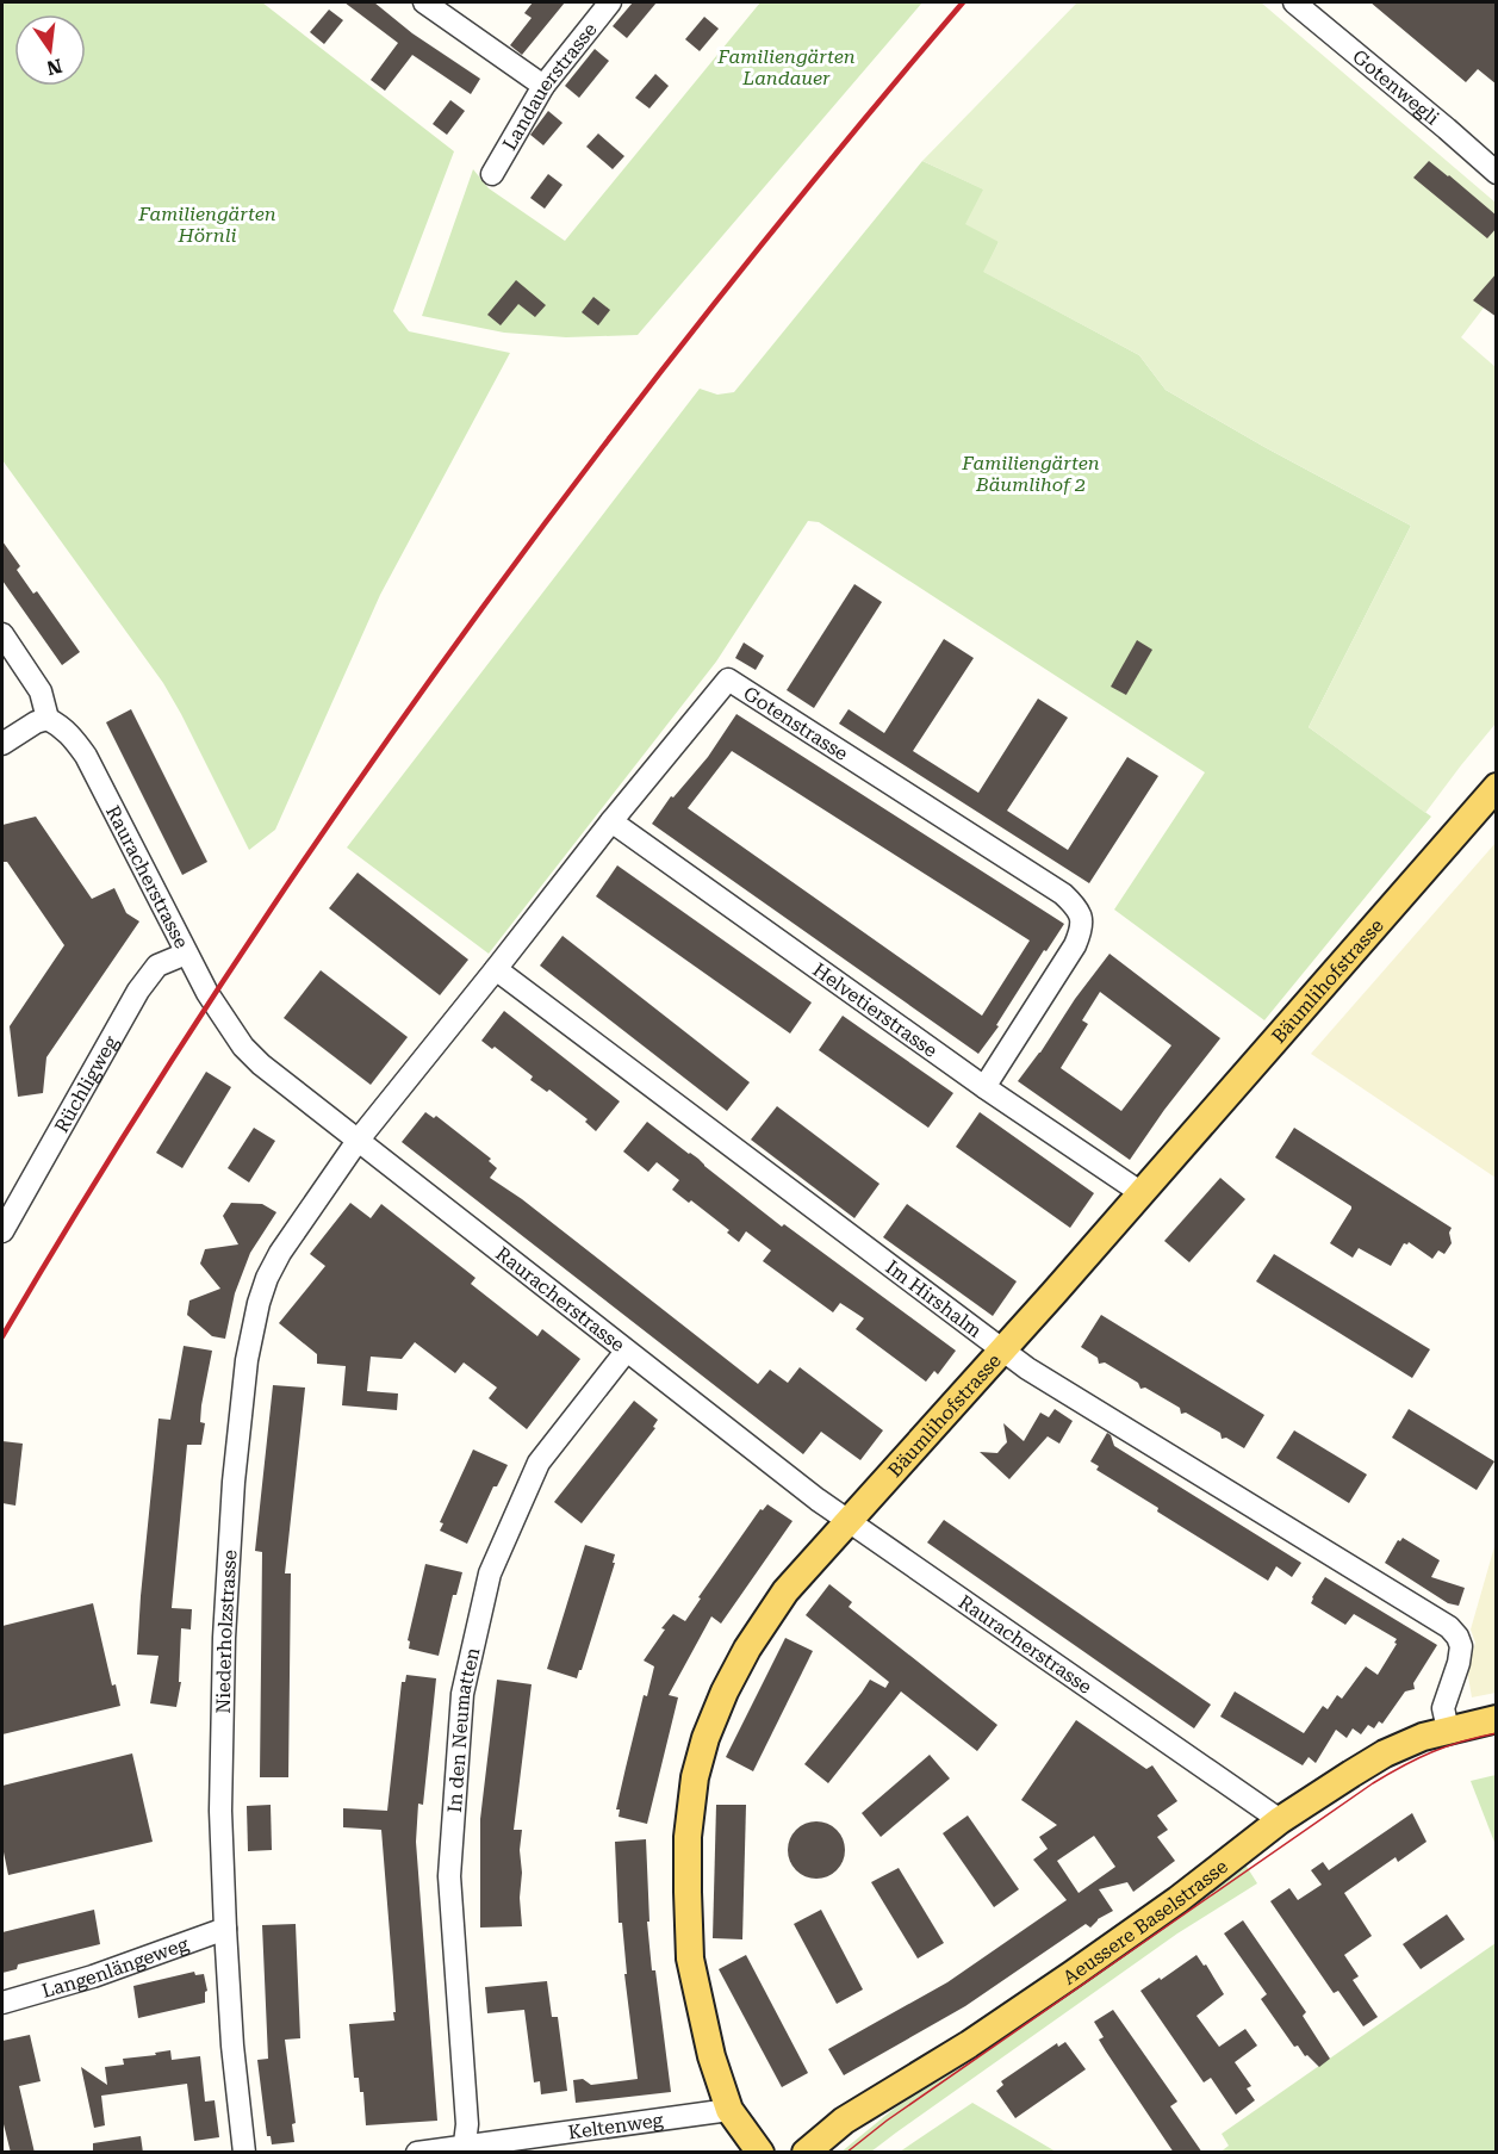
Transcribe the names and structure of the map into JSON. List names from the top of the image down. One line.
{"streets":{"main road":["Bäumlihofstrasse","Aeussere Baselstrasse"],"street":["Landauerstrasse","Gotenwegli","Gotenstrasse","Rauracherstrasse","Helvetierstrasse","Rüchligweg","Im Hirshalm","Niederholzstrasse","In den Neumatten","Langenlängeweg","Keltenweg"]},"crossings":[["Gotenstrasse","Rauracherstrasse"],["Gotenstrasse","Helvetierstrasse"],["Gotenstrasse","Im Hirshalm"],["Gotenstrasse","Niederholzstrasse"],["Rauracherstrasse","Bäumlihofstrasse"],["Rauracherstrasse","Rüchligweg"],["Rauracherstrasse","Niederholzstrasse"],["Rauracherstrasse","In den Neumatten"],["Rauracherstrasse","Aeussere Baselstrasse"],["Bäumlihofstrasse","Helvetierstrasse"],["Bäumlihofstrasse","Im Hirshalm"],["Bäumlihofstrasse","Keltenweg"],["Im Hirshalm","Aeussere Baselstrasse"],["Niederholzstrasse","Langenlängeweg"],["In den Neumatten","Keltenweg"]],"parks":["Familiengärten Landauer","Familiengärten Hörnli","Familiengärten Bäumlihof 2"],"north":"bottom"}
